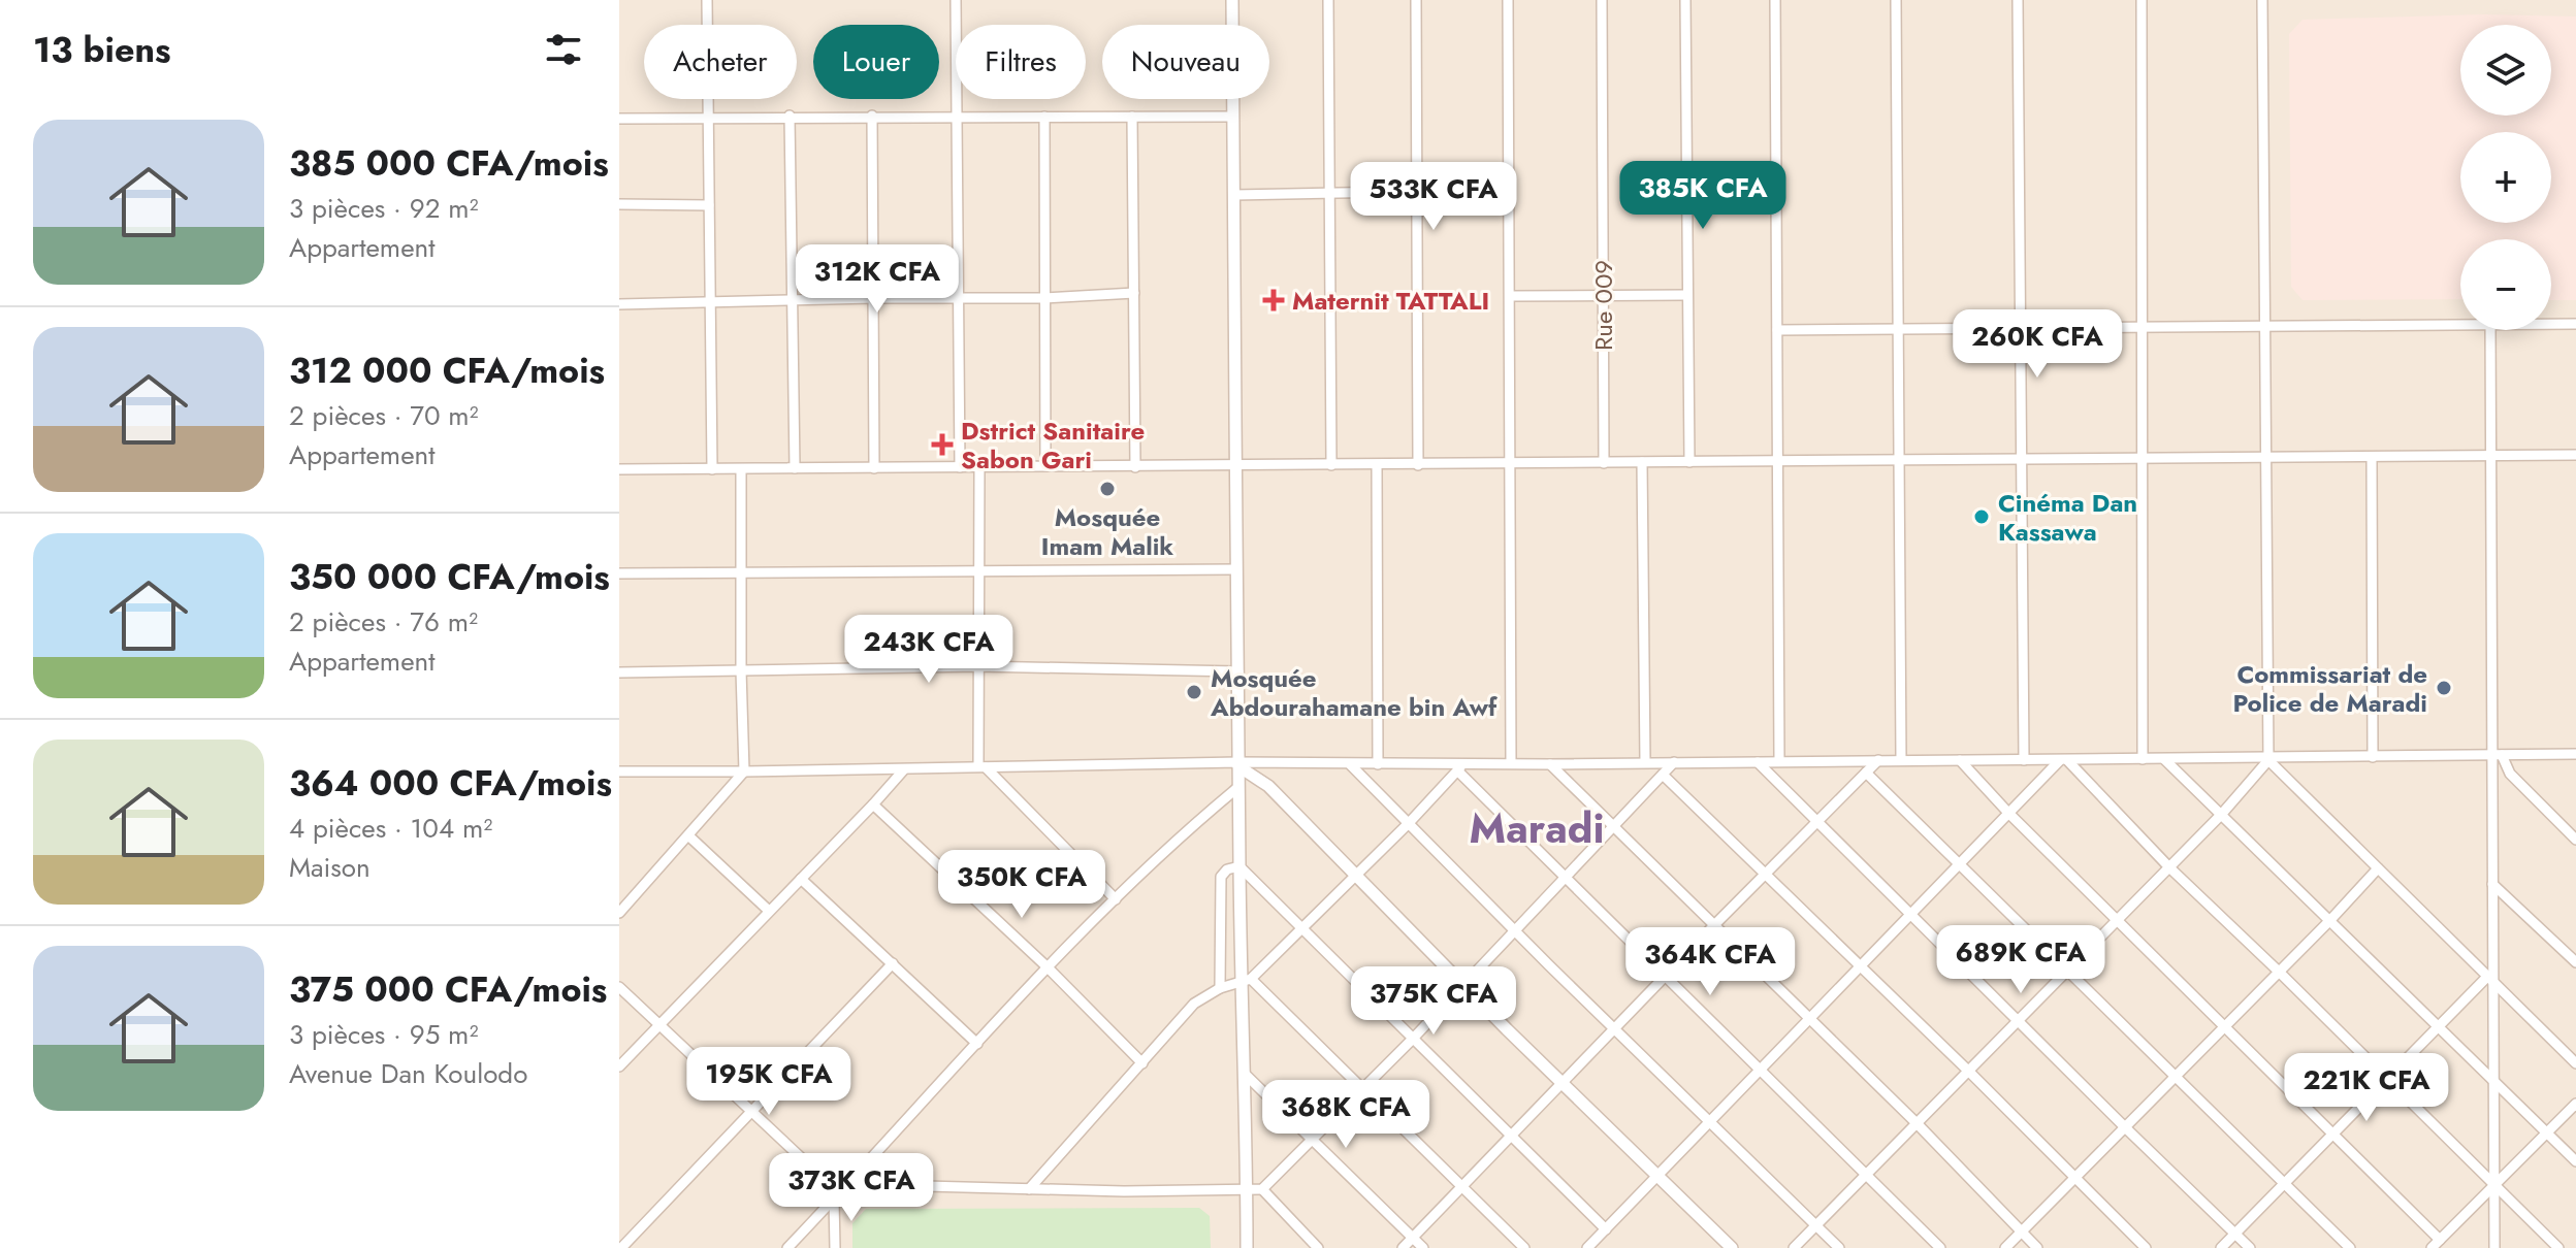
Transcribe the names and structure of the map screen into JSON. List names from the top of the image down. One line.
{"streets":{"street":["Rue 009"]},"districts":["Maradi"],"places":{"health":["Maternit TATTALI","Dstrict Sanitaire Sabon Gari"],"other":["Mosquée Imam Malik","Cinéma Dan Kassawa","Commissariat de Police de Maradi","Mosquée Abdourahamane bin Awf"]},"page":{"heading":"13 biens","map_buttons":["+","−"],"chip":["Acheter","Louer","Filtres","Nouveau"],"list":[{"name":"385 000 CFA/mois","note":"3 pièces · 92 m² · Appartement"},{"name":"312 000 CFA/mois","note":"2 pièces · 70 m² · Appartement"},{"name":"350 000 CFA/mois","note":"2 pièces · 76 m² · Appartement"},{"name":"364 000 CFA/mois","note":"4 pièces · 104 m² · Maison"},{"name":"375 000 CFA/mois","note":"3 pièces · 95 m² · Avenue Dan Koulodo"}],"price":["385K CFA","533K CFA","312K CFA","260K CFA","243K CFA","350K CFA","689K CFA","364K CFA","375K CFA","195K CFA","221K CFA","368K CFA","373K CFA"]}}
